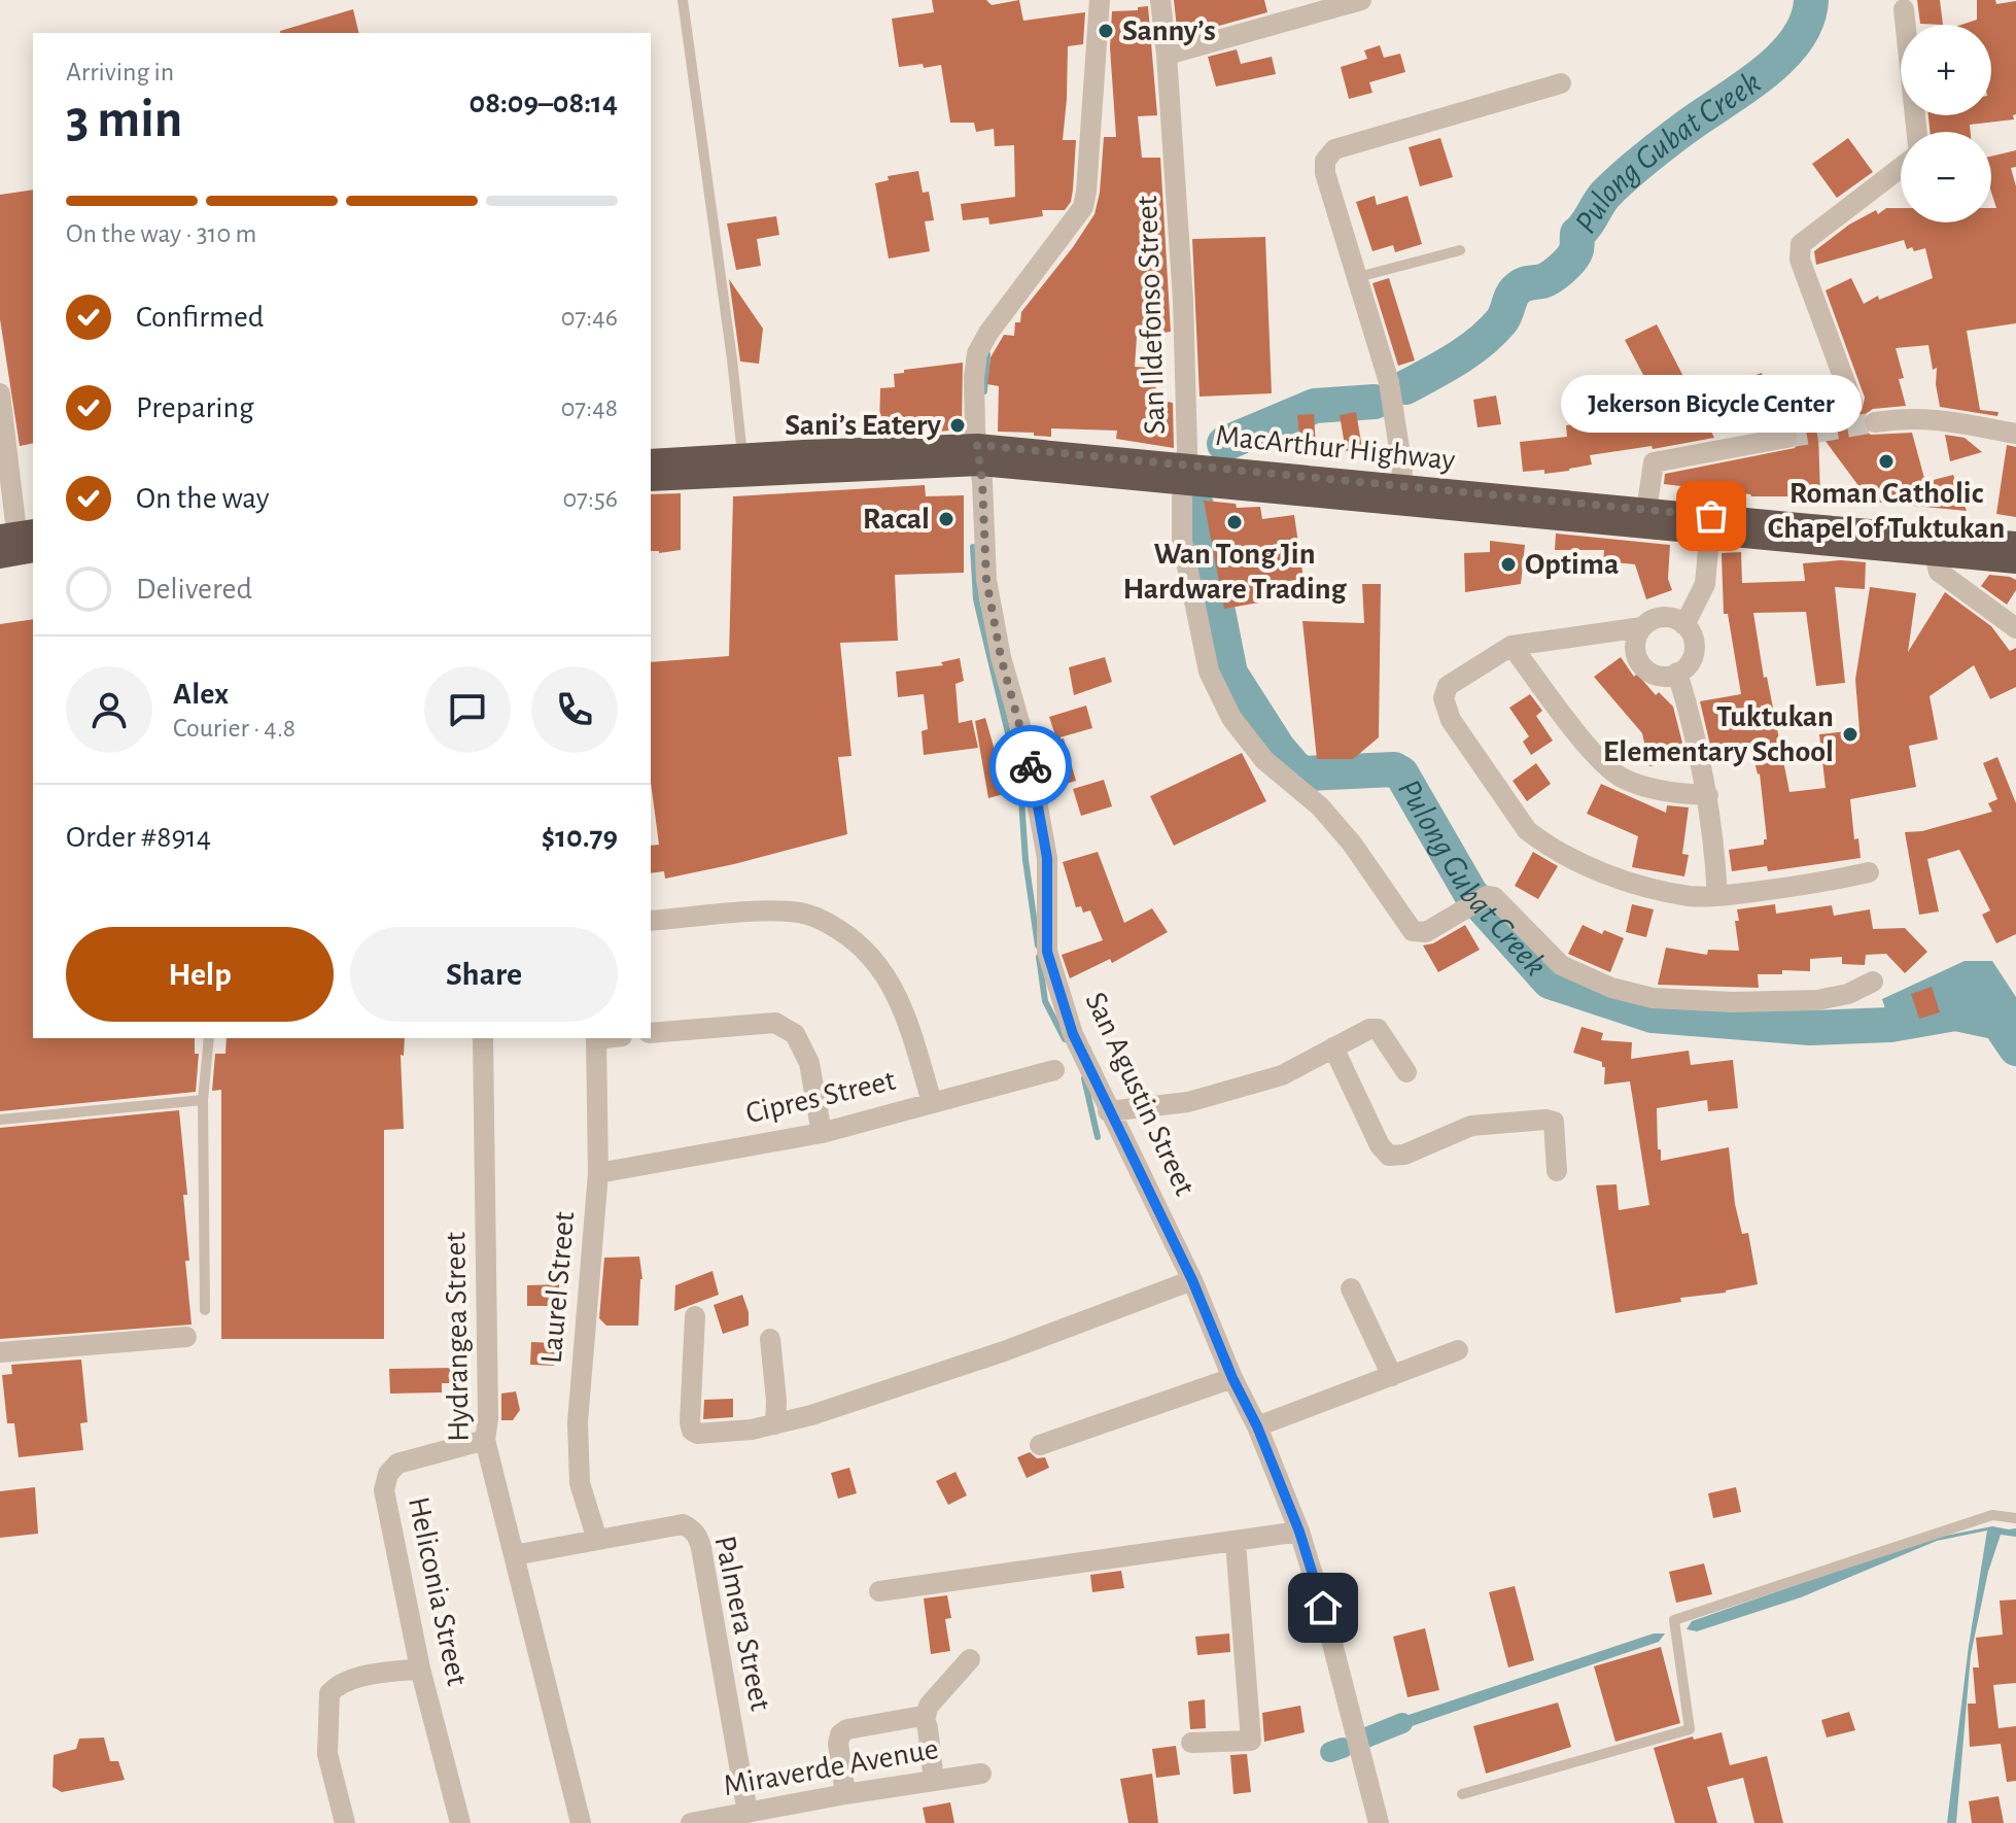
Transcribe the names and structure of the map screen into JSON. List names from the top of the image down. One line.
{"streets":{"highway":["MacArthur Highway"],"street":["San Ildefonso Street","San Agustin Street","Cipres Street","Laurel Street","Hydrangea Street","Heliconia Street","Palmera Street","Miraverde Avenue"]},"crossings":[["San Ildefonso Street","MacArthur Highway"],["MacArthur Highway","San Agustin Street"],["Cipres Street","Laurel Street"],["Laurel Street","Palmera Street"],["Hydrangea Street","Heliconia Street"],["Hydrangea Street","Palmera Street"],["Palmera Street","Miraverde Avenue"]],"water":["Pulong Gubat Creek"],"places":["Sanny’s","Sani’s Eatery","Roman Catholic Chapel of Tuktukan","Jekerson Bicycle Center","Racal","Wan Tong Jin Hardware Trading","Optima","Tuktukan Elementary School"],"page":{"map_buttons":["+","−"],"heading":["3 min","Arriving in","08:09–08:14"],"panel":["Alex","Courier · 4.8","Order #8914","$10.79"],"bar":"On the way · 310 m","list":[["Confirmed","07:46"],["Preparing","07:48"],["On the way","07:56"],"Delivered"],"bubble":"Jekerson Bicycle Center","buttons":["Help","Share"]}}
